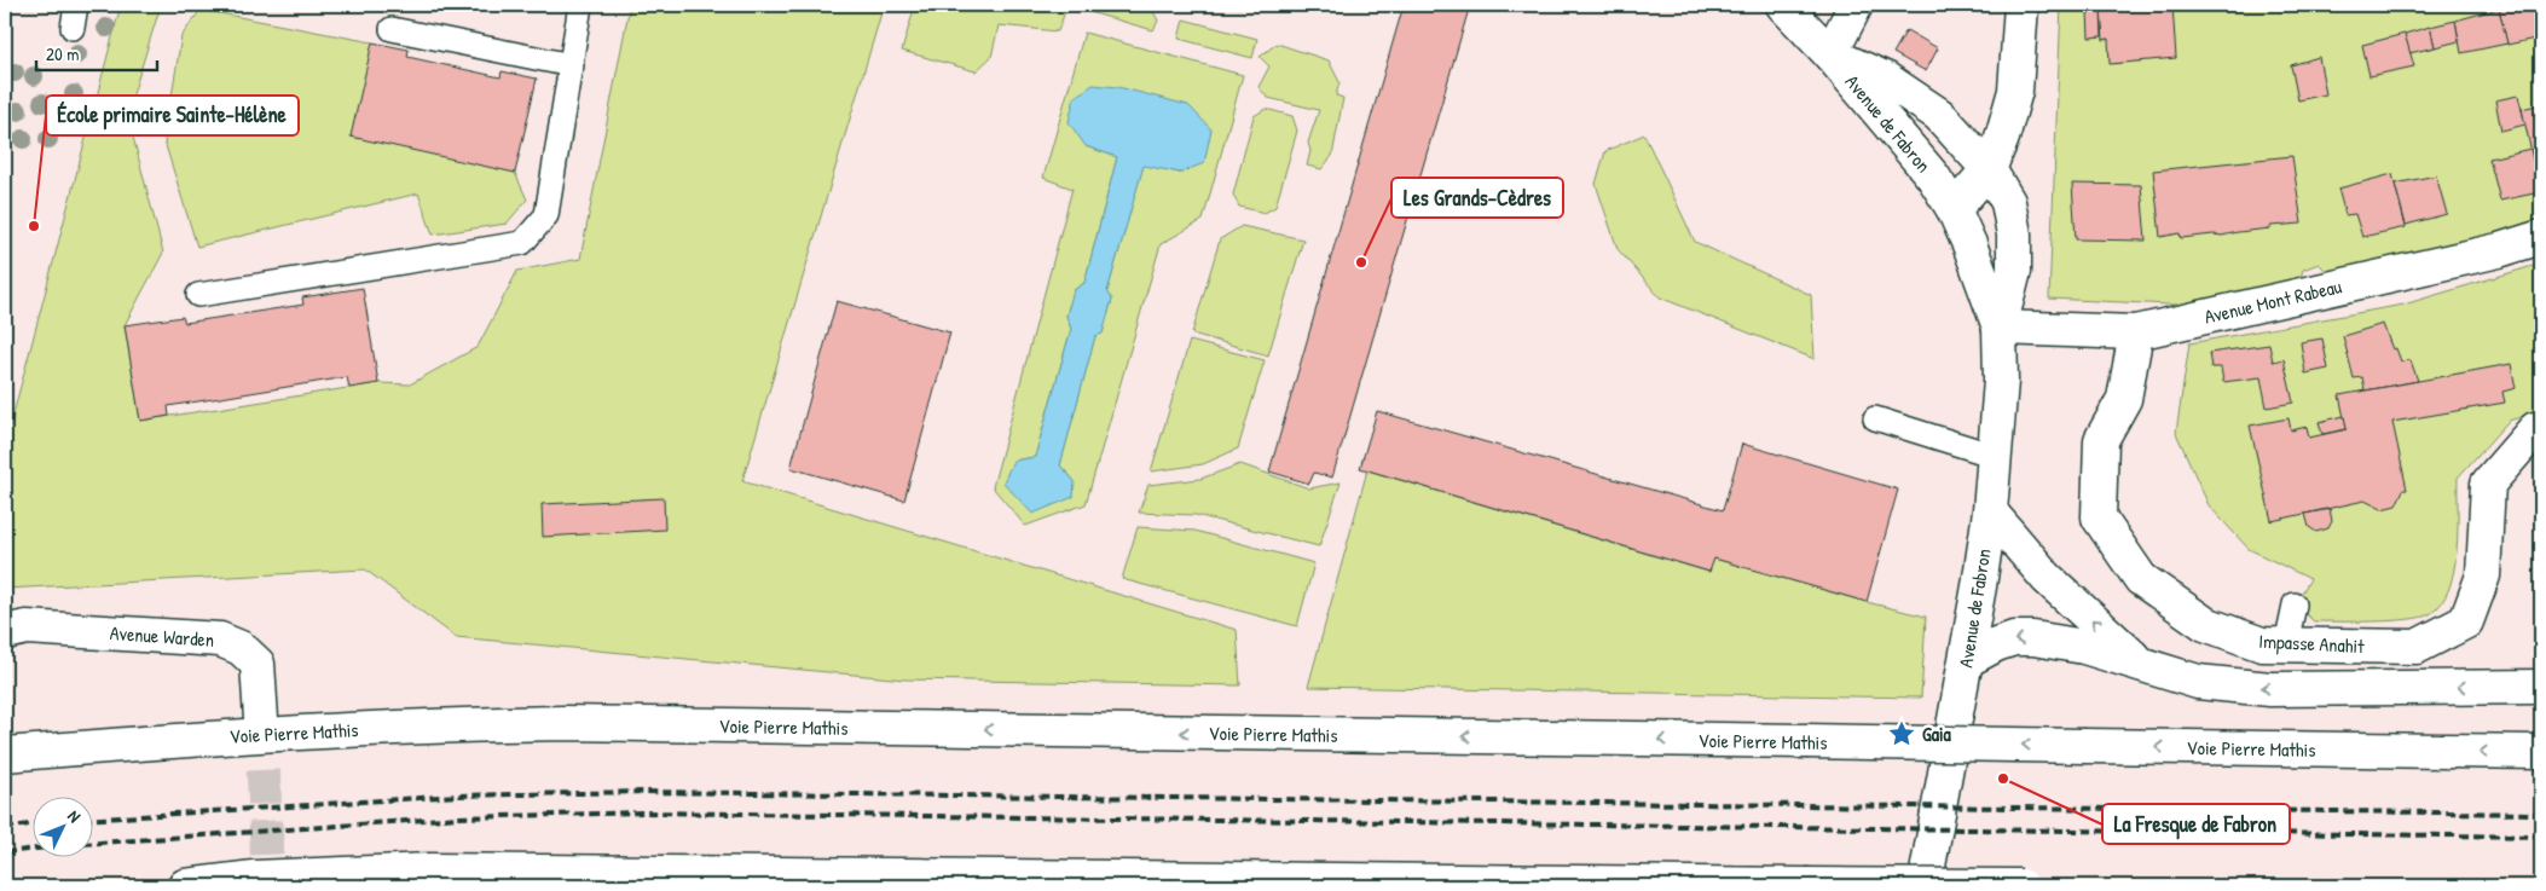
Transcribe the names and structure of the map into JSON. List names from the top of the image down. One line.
{"streets":{"main road":["Avenue de Fabron","Avenue Mont Rabeau","Avenue Warden","Impasse Anahit","Voie Pierre Mathis"]},"crossings":[["Avenue de Fabron","Avenue Mont Rabeau"],["Avenue Mont Rabeau","Impasse Anahit"]],"places":{"other":["École primaire Sainte-Hélène","Les Grands-Cèdres","La Fresque de Fabron"],"place":["Gaia"]},"scale_bar":"20 m","north":"top right"}
